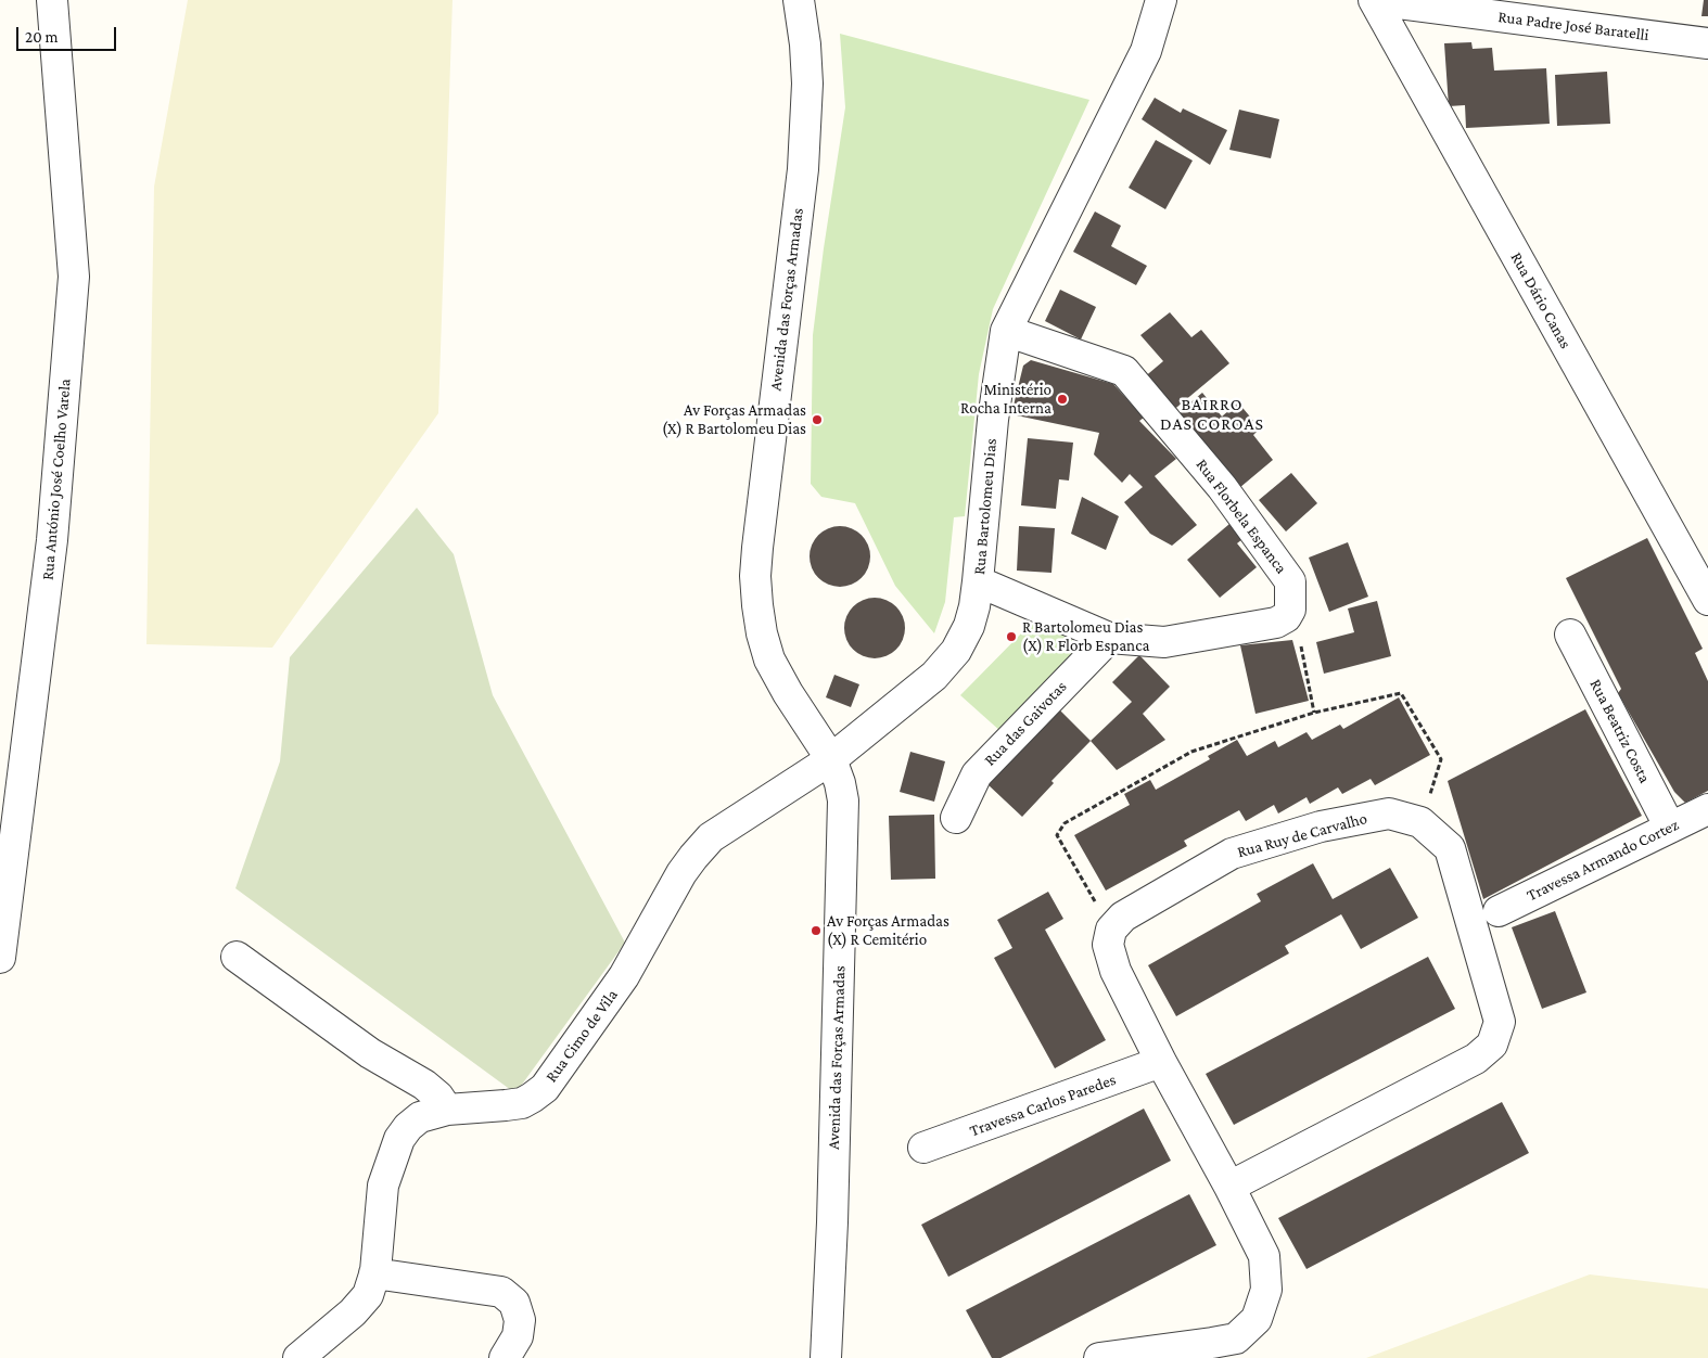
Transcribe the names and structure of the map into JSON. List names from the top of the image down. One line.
{"streets":{"street":["Rua Padre José Baratelli","Avenida das Forças Armadas","Rua Dário Canas","Rua António José Coelho Varela","Rua Bartolomeu Dias","Rua Florbela Espanca","Rua das Gaivotas","Rua Beatriz Costa","Rua Ruy de Carvalho","Travessa Armando Cortez","Rua Cimo de Vila","Travessa Carlos Paredes"]},"crossings":[["Rua Padre José Baratelli","Rua Dário Canas"],["Avenida das Forças Armadas","Rua Bartolomeu Dias"],["Avenida das Forças Armadas","Rua Cimo de Vila"],["Rua Bartolomeu Dias","Rua Florbela Espanca"],["Rua Bartolomeu Dias","Rua Cimo de Vila"],["Rua Beatriz Costa","Travessa Armando Cortez"]],"districts":["BAIRRO DAS COROAS"],"places":["Ministério Rocha Interna","Av Forças Armadas (X) R Bartolomeu Dias","R Bartolomeu Dias (X) R Florb Espanca","Av Forças Armadas (X) R Cemitério"],"scale_bar":"20 m"}
